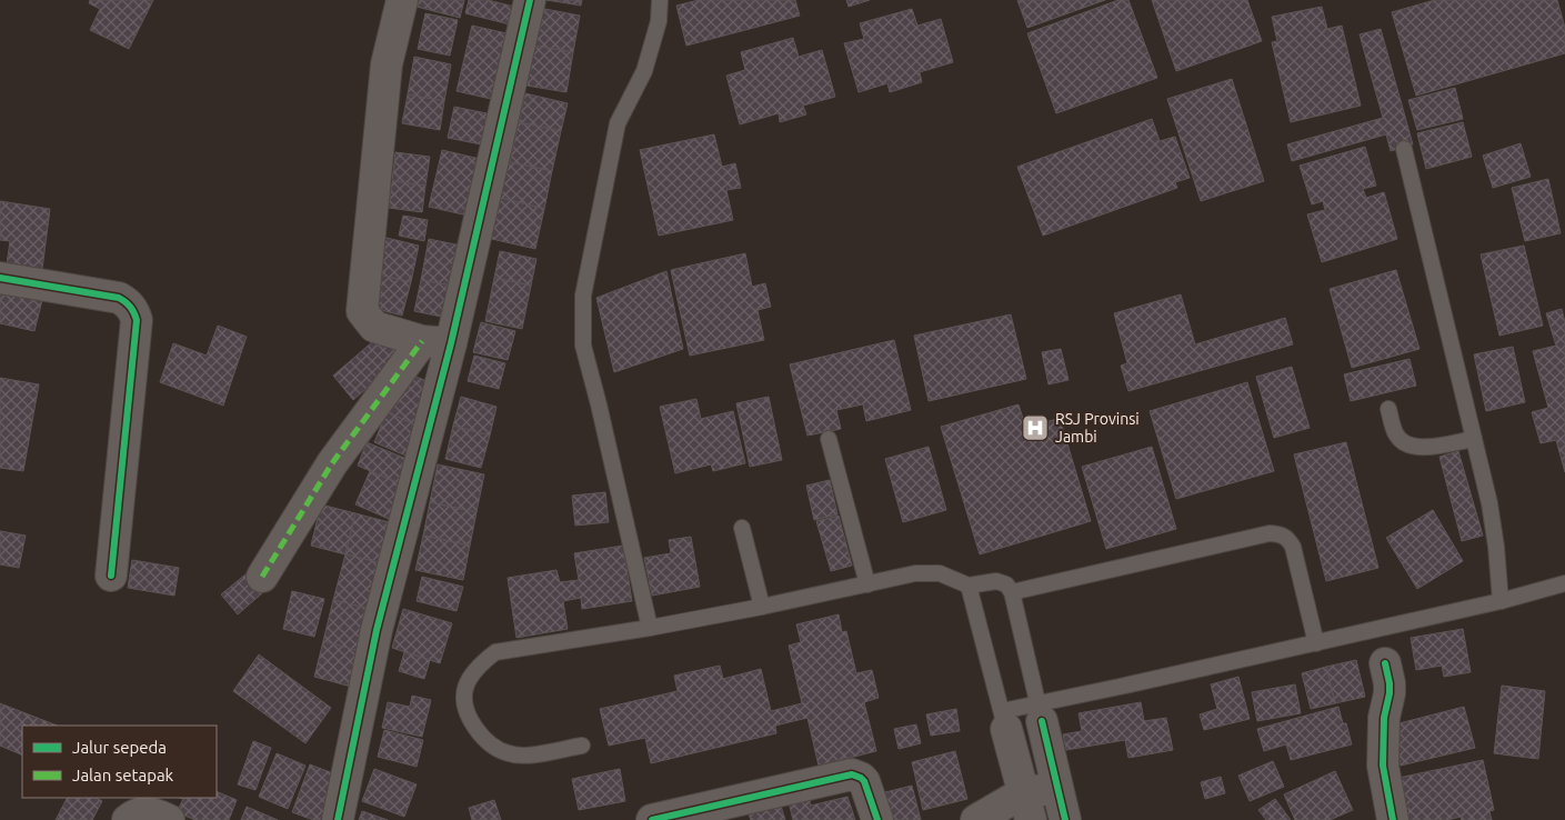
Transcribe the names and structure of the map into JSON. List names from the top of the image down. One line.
{"places":{"hospital":["RSJ Provinsi Jambi"]},"legend":["Jalur sepeda","Jalan setapak"]}
